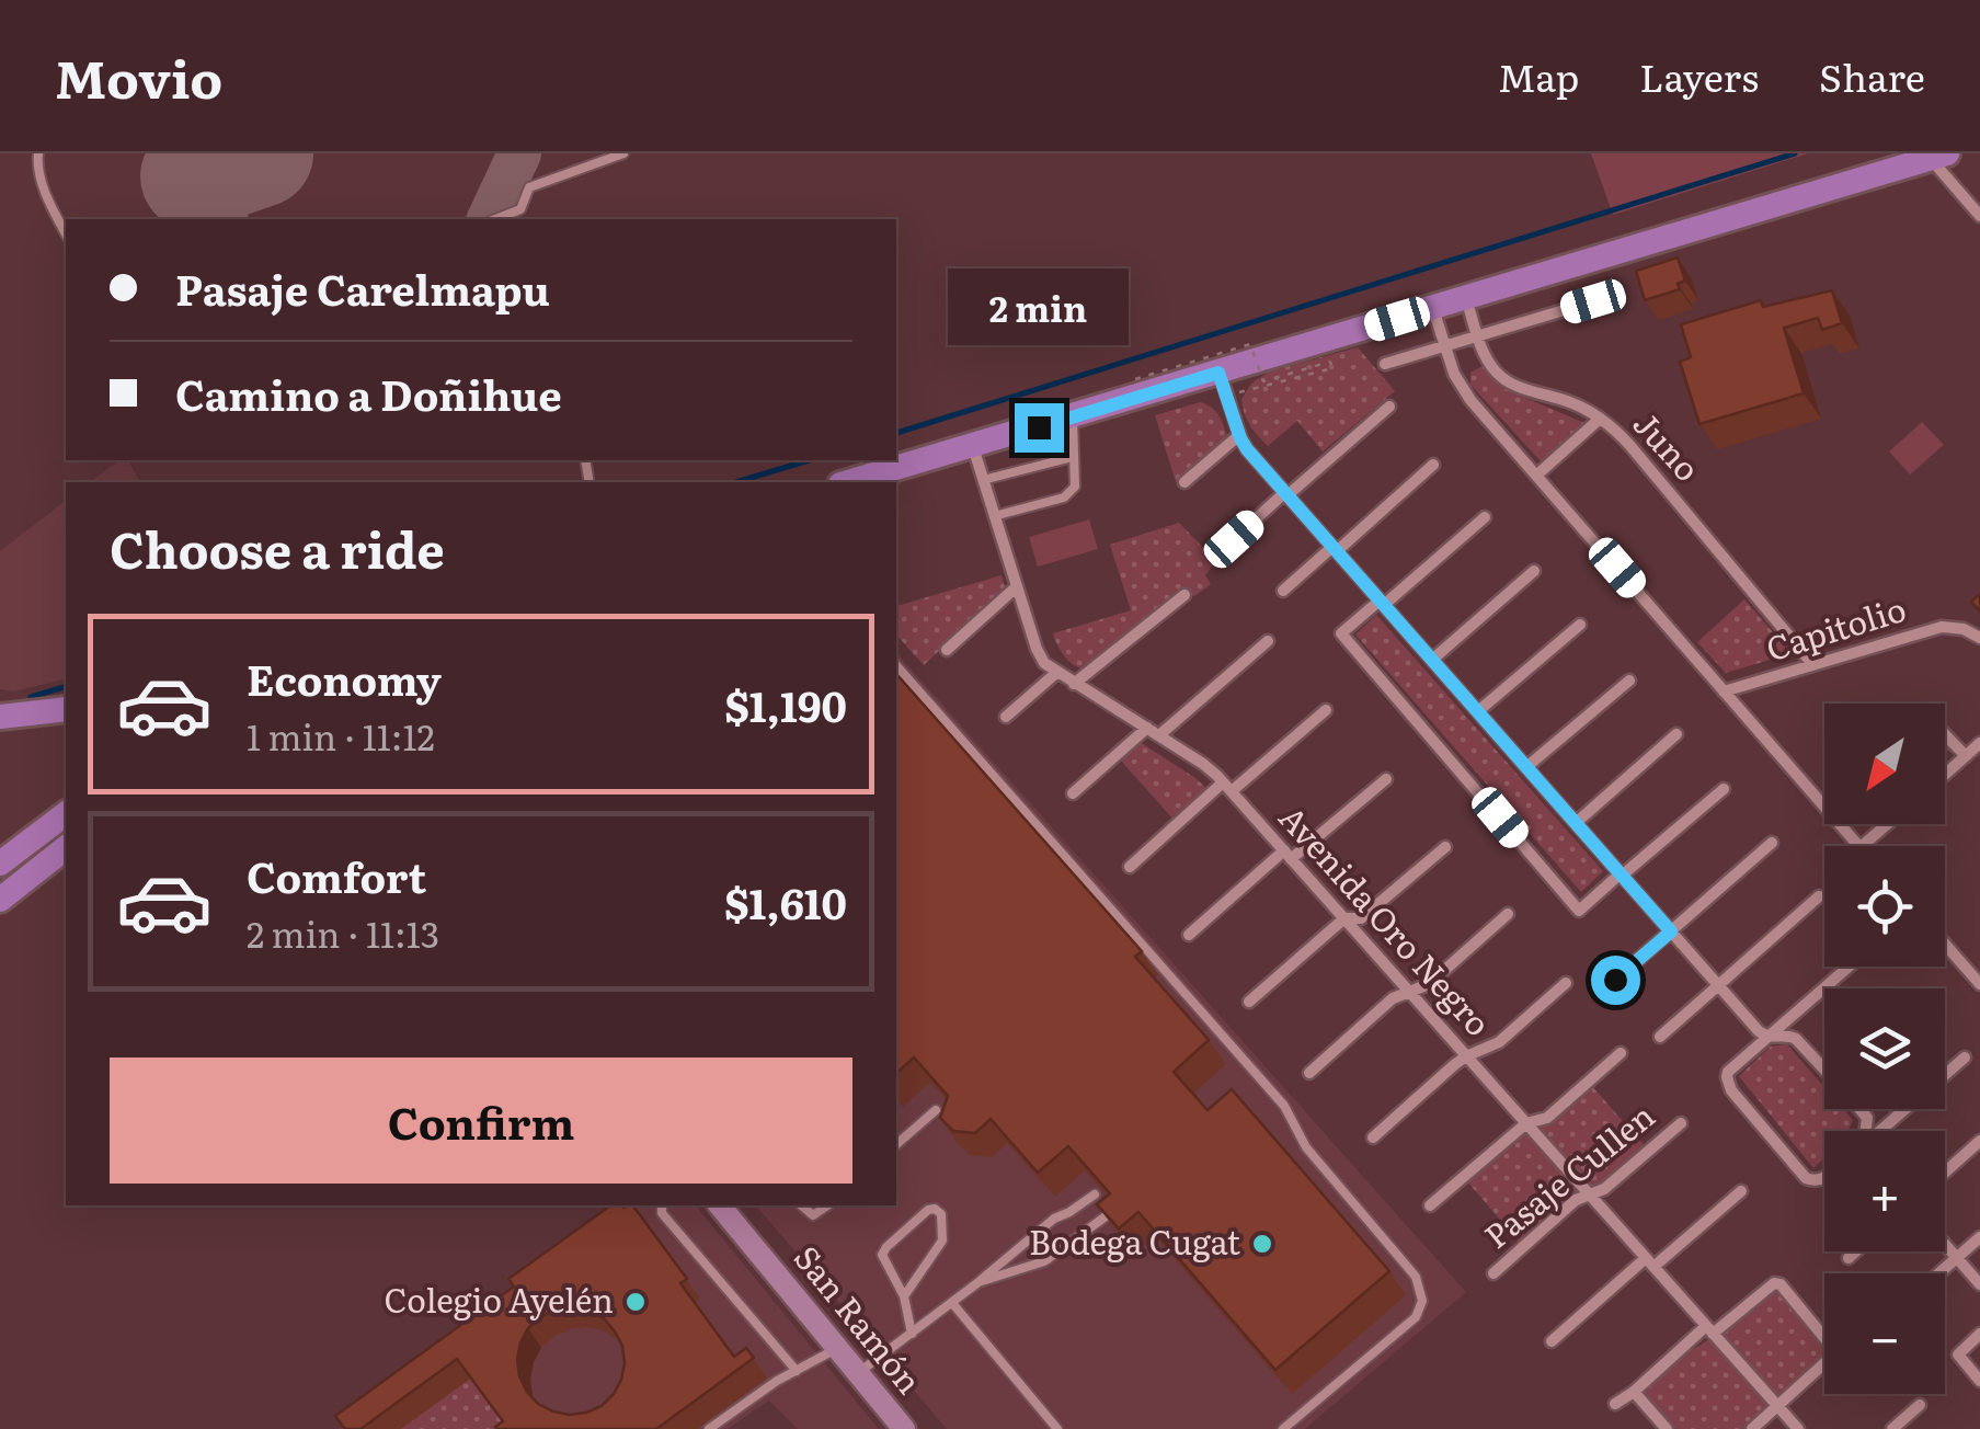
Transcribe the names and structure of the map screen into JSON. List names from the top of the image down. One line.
{"streets":{"street":["Juno","Capitolio","Avenida Oro Negro","Pasaje Cullen","San Ramón"]},"crossings":[["Juno","Capitolio"],["Avenida Oro Negro","Pasaje Cullen"]],"places":["Bodega Cugat","Colegio Ayelén"],"north":"bottom left","page":{"header":"Movio","nav":["Map","Layers","Share"],"banner":["Pasaje Carelmapu","Camino a Doñihue"],"bubble":"2 min","heading":"Choose a ride","list":[{"name":"Economy","note":"1 min · 11:12","value":"$1,190"},{"name":"Comfort","note":"2 min · 11:13","value":"$1,610"}],"map_buttons":["+","−"],"buttons":"Confirm"}}
